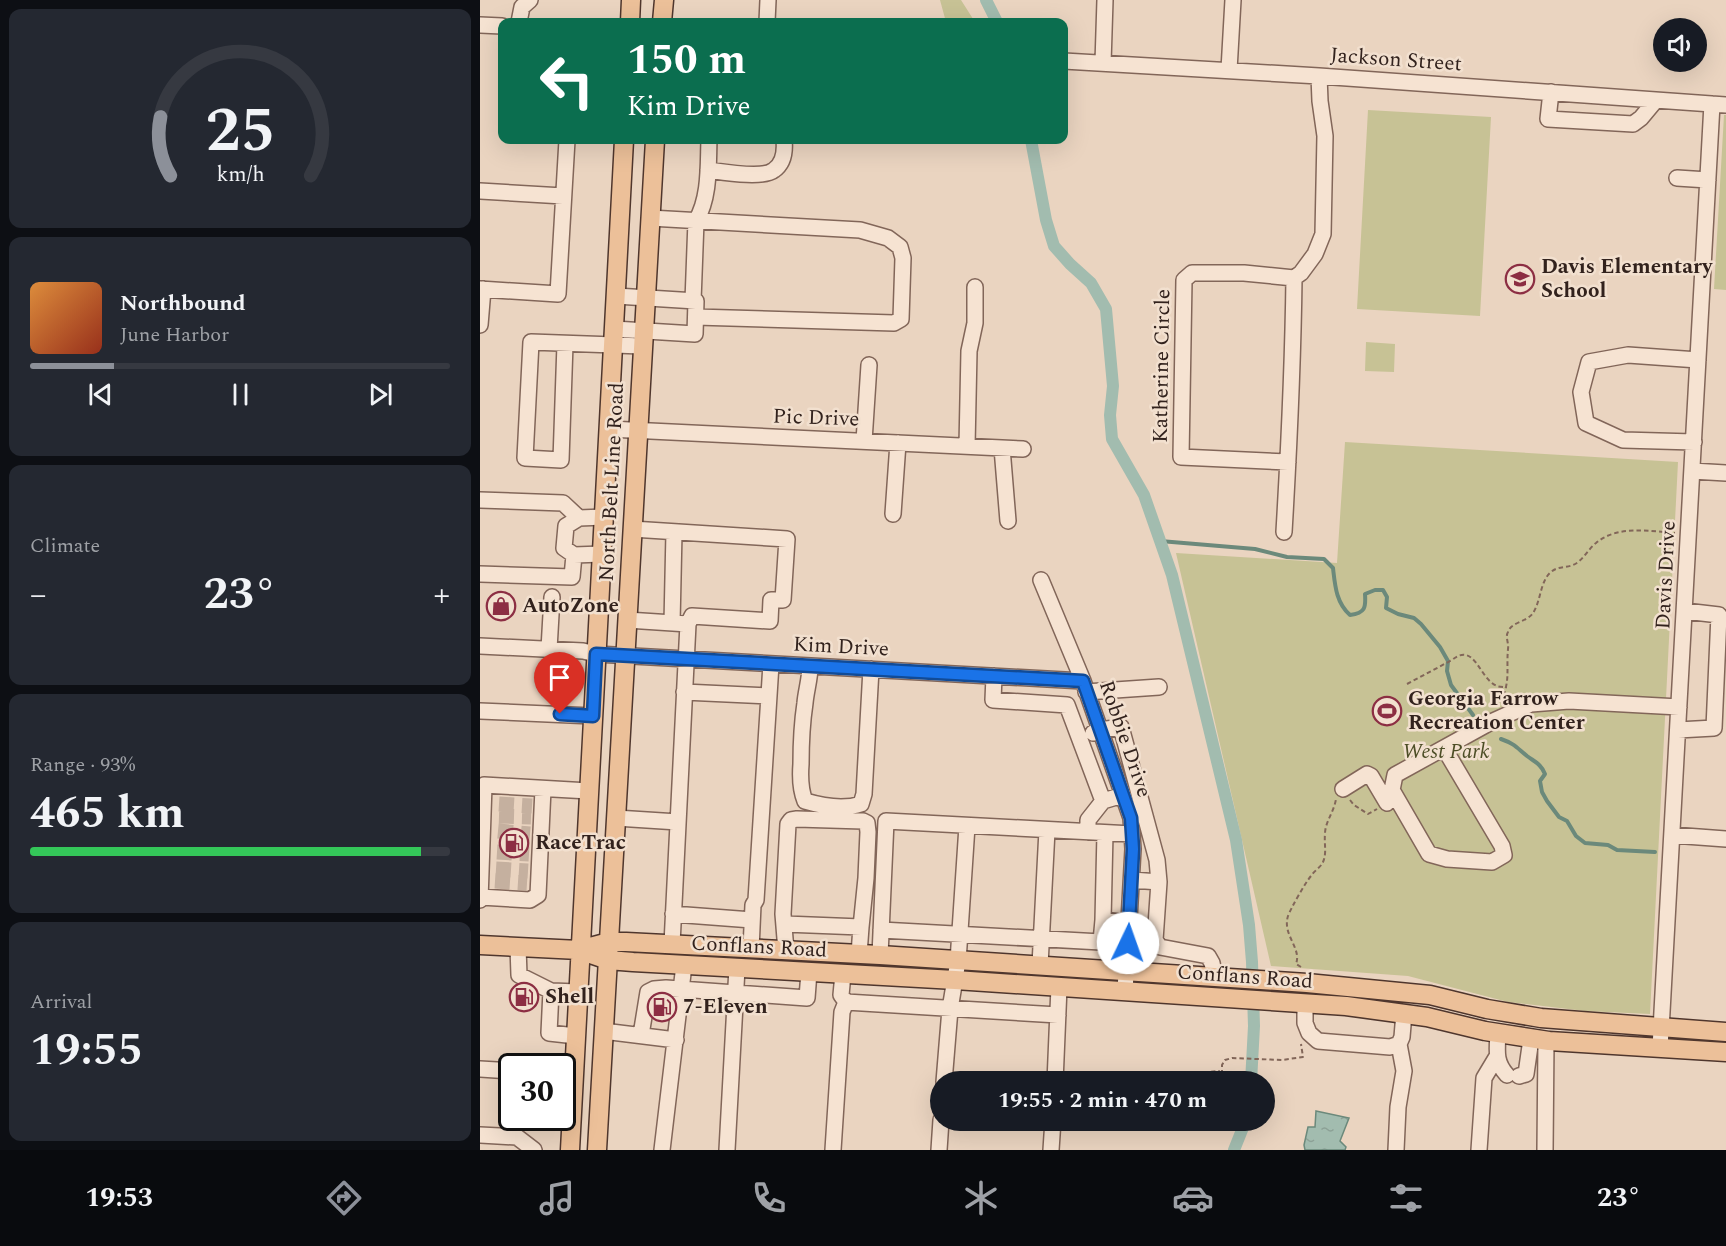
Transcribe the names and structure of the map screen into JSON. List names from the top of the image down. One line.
{"streets":{"main road":["North Belt Line Road","Conflans Road"],"street":["Jackson Street","Katherine Circle","Pic Drive","Davis Drive","Kim Drive","Robbie Drive"]},"crossings":[["Jackson Street","Davis Drive"],["Pic Drive","North Belt Line Road"],["North Belt Line Road","Kim Drive"],["North Belt Line Road","Conflans Road"],["Davis Drive","Conflans Road"],["Kim Drive","Robbie Drive"],["Robbie Drive","Conflans Road"]],"parks":["West Park"],"places":{"school or university":["Davis Elementary School"],"shop":["AutoZone"],"sports":["Georgia Farrow Recreation Center"],"fuel station":["RaceTrac","Shell","7-Eleven"]},"page":{"turn":["150 m","Kim Drive"],"song":["Northbound","June Harbor"],"tile":["Climate",["Range · 93%","465 km"],["Arrival","19:55"]],"heat":["−","23°","+"],"limit":"30","trip":"19:55 · 2 min · 470 m","tabs":["19:53","23°"],"gauge":["25","km/h"]}}
